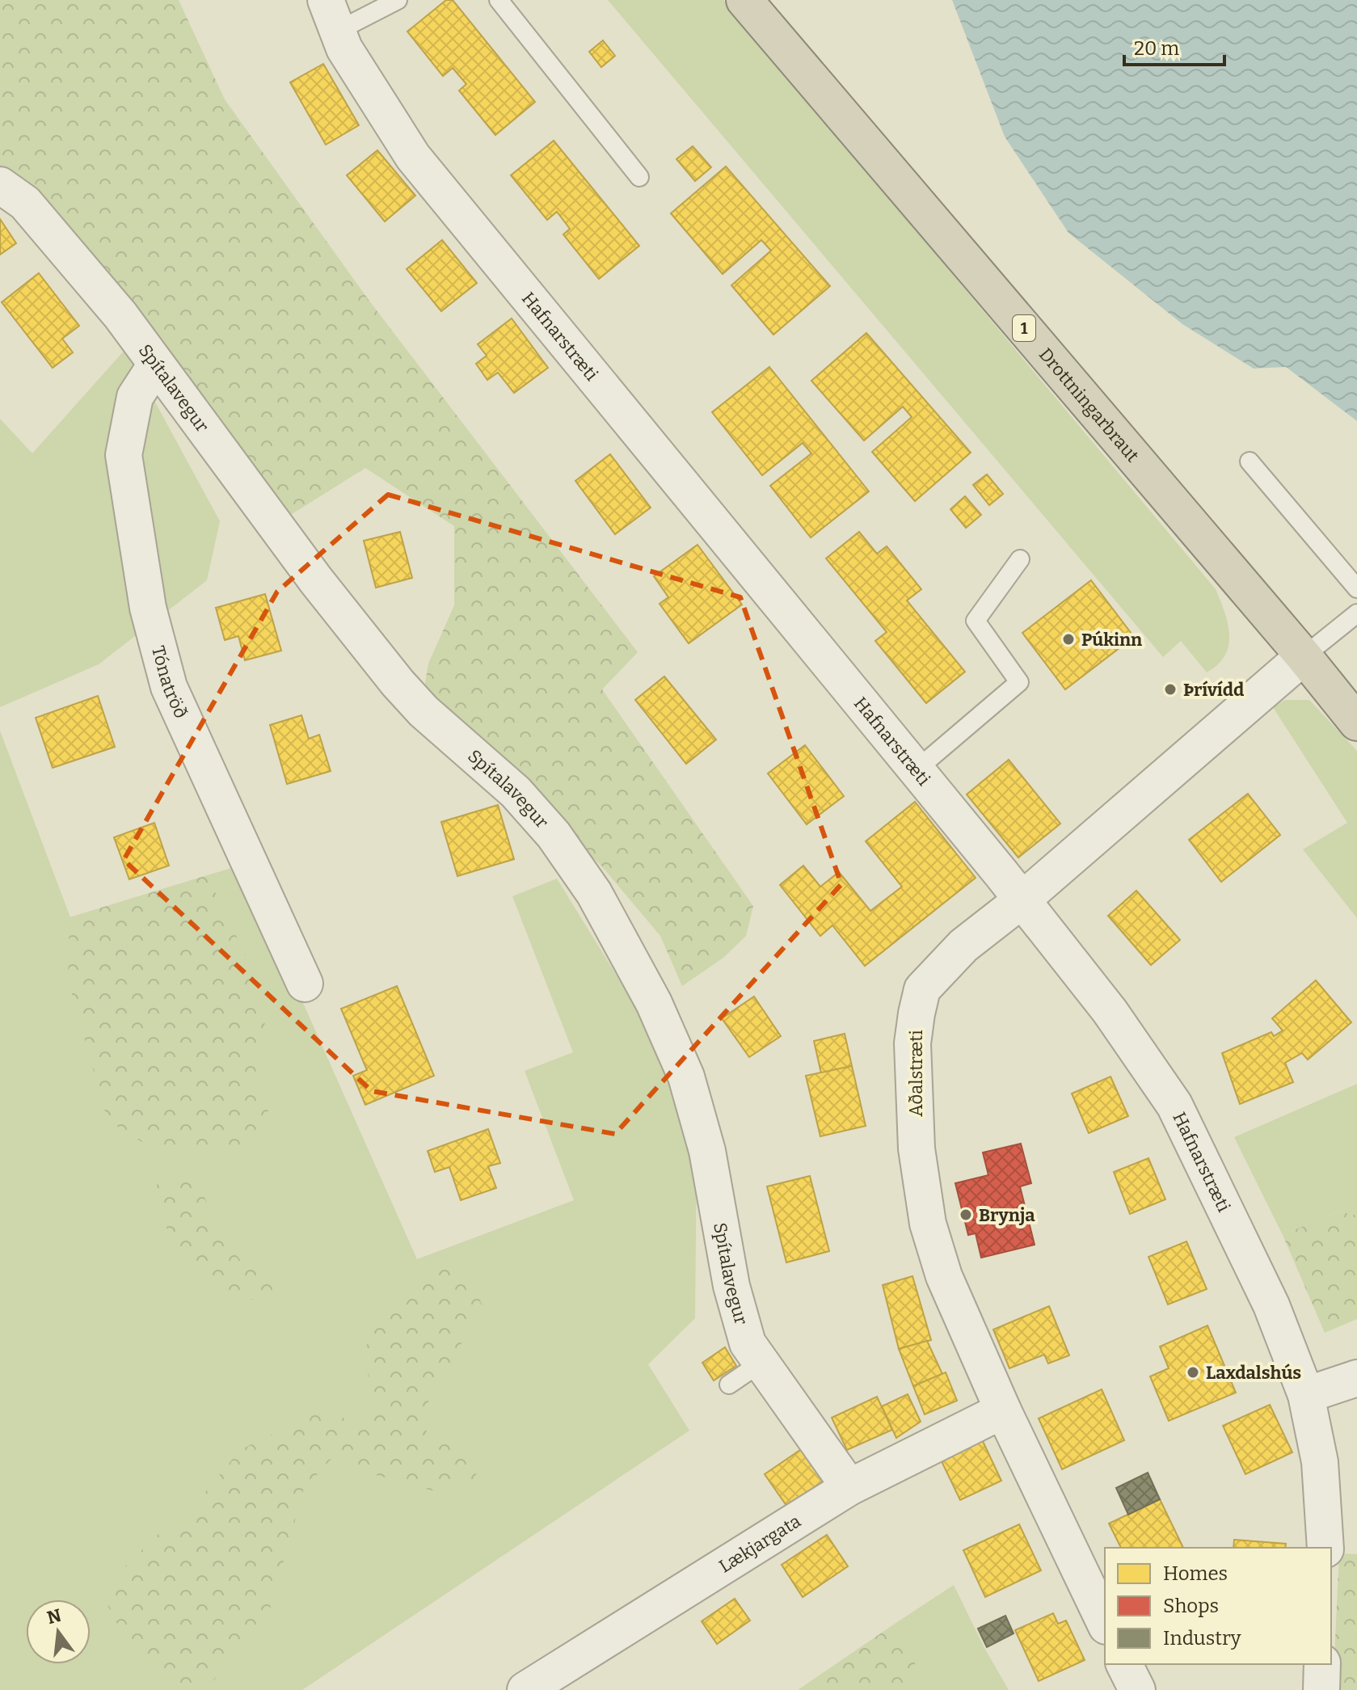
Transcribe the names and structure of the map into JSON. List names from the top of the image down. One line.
{"streets":{"highway":["1","Drottningarbraut"],"street":["Hafnarstræti","Spítalavegur","Tónatröð","Aðalstræti","Lækjargata"]},"crossings":[["Hafnarstræti","Aðalstræti"],["Spítalavegur","Tónatröð"],["Spítalavegur","Lækjargata"],["Drottningarbraut","Aðalstræti"],["Aðalstræti","Lækjargata"]],"places":["Púkinn","Þrívídd","Brynja","Laxdalshús"],"legend":["Homes","Shops","Industry"],"scale_bar":"20 m","north":"top"}
